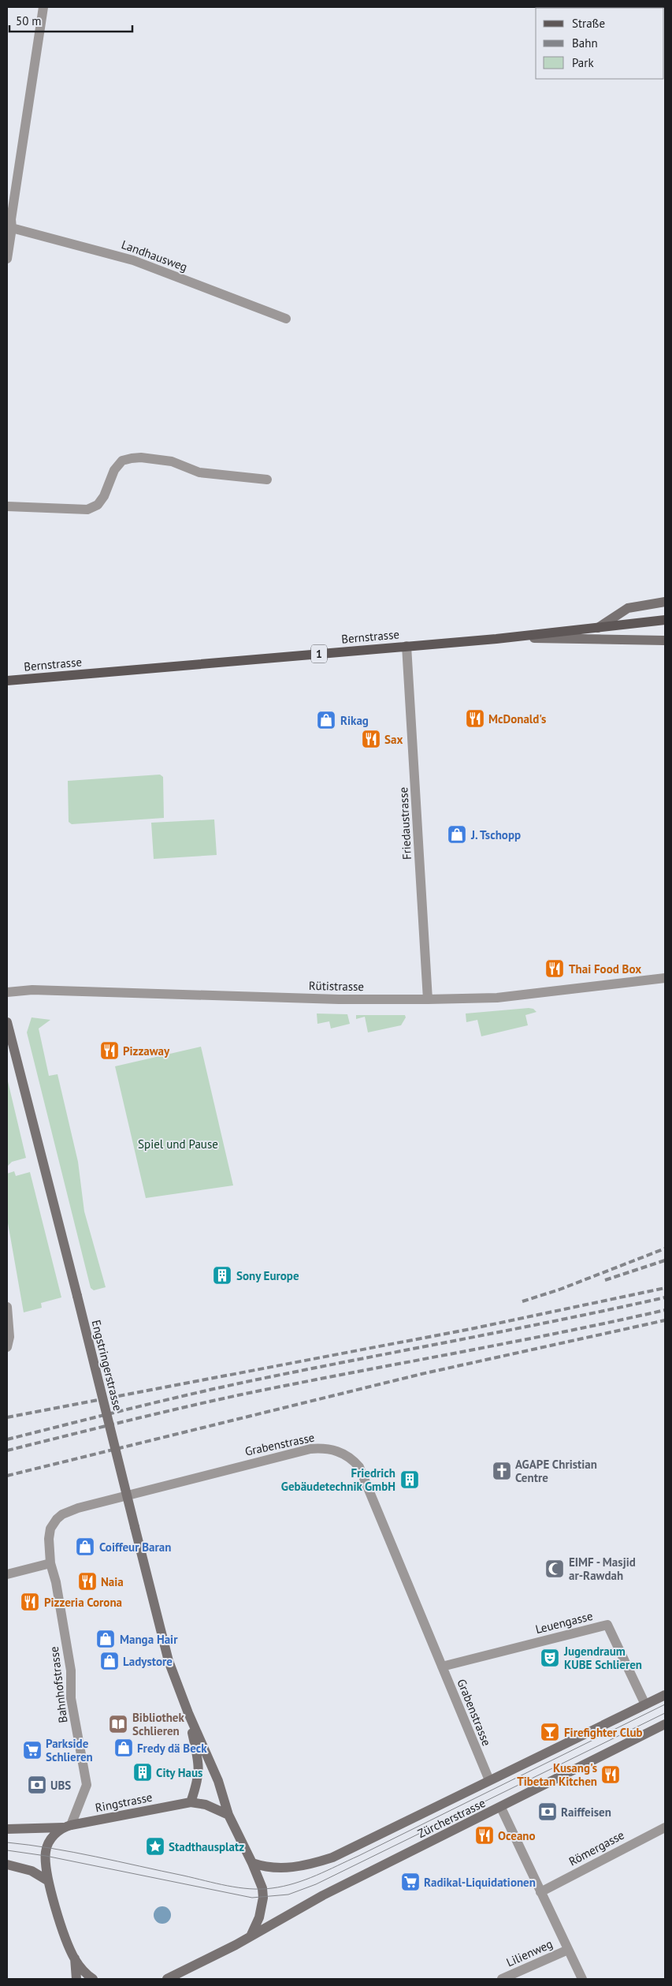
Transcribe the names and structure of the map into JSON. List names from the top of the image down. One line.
{"streets":{"main road":["Bernstrasse","1","Engstringerstrasse","Ringstrasse","Zürcherstrasse"],"street":["Landhausweg","Friedaustrasse","Rütistrasse","Grabenstrasse","Leuengasse","Bahnhofstrasse","Römergasse","Lilienweg"]},"crossings":[["Bernstrasse","Friedaustrasse"],["Friedaustrasse","Rütistrasse"],["Engstringerstrasse","Ringstrasse"],["Grabenstrasse","Leuengasse"],["Grabenstrasse","Bahnhofstrasse"],["Grabenstrasse","Zürcherstrasse"],["Leuengasse","Zürcherstrasse"],["Bahnhofstrasse","Ringstrasse"]],"parks":["Spiel und Pause"],"places":{"restaurant":["McDonald's","Sax","Thai Food Box","Pizzaway","Naia","Pizzeria Corona","Kusang's Tibetan Kitchen","Oceano"],"shop":["Rikag","J. Tschopp","Coiffeur Baran","Manga Hair","Ladystore","Fredy dä Beck"],"building":["Sony Europe","Friedrich Gebäudetechnik GmbH","City Haus"],"church":["AGAPE Christian Centre"],"mosque":["EIMF - Masjid ar-Rawdah"],"theatre":["Jugendraum KUBE Schlieren"],"library":["Bibliothek Schlieren"],"bar":["Firefighter Club"],"supermarket":["Parkside Schlieren","Radikal-Liquidationen"],"bank":["UBS","Raiffeisen"],"place":["Stadthausplatz"]},"legend":["Straße","Bahn","Park"],"scale_bar":"50 m"}
